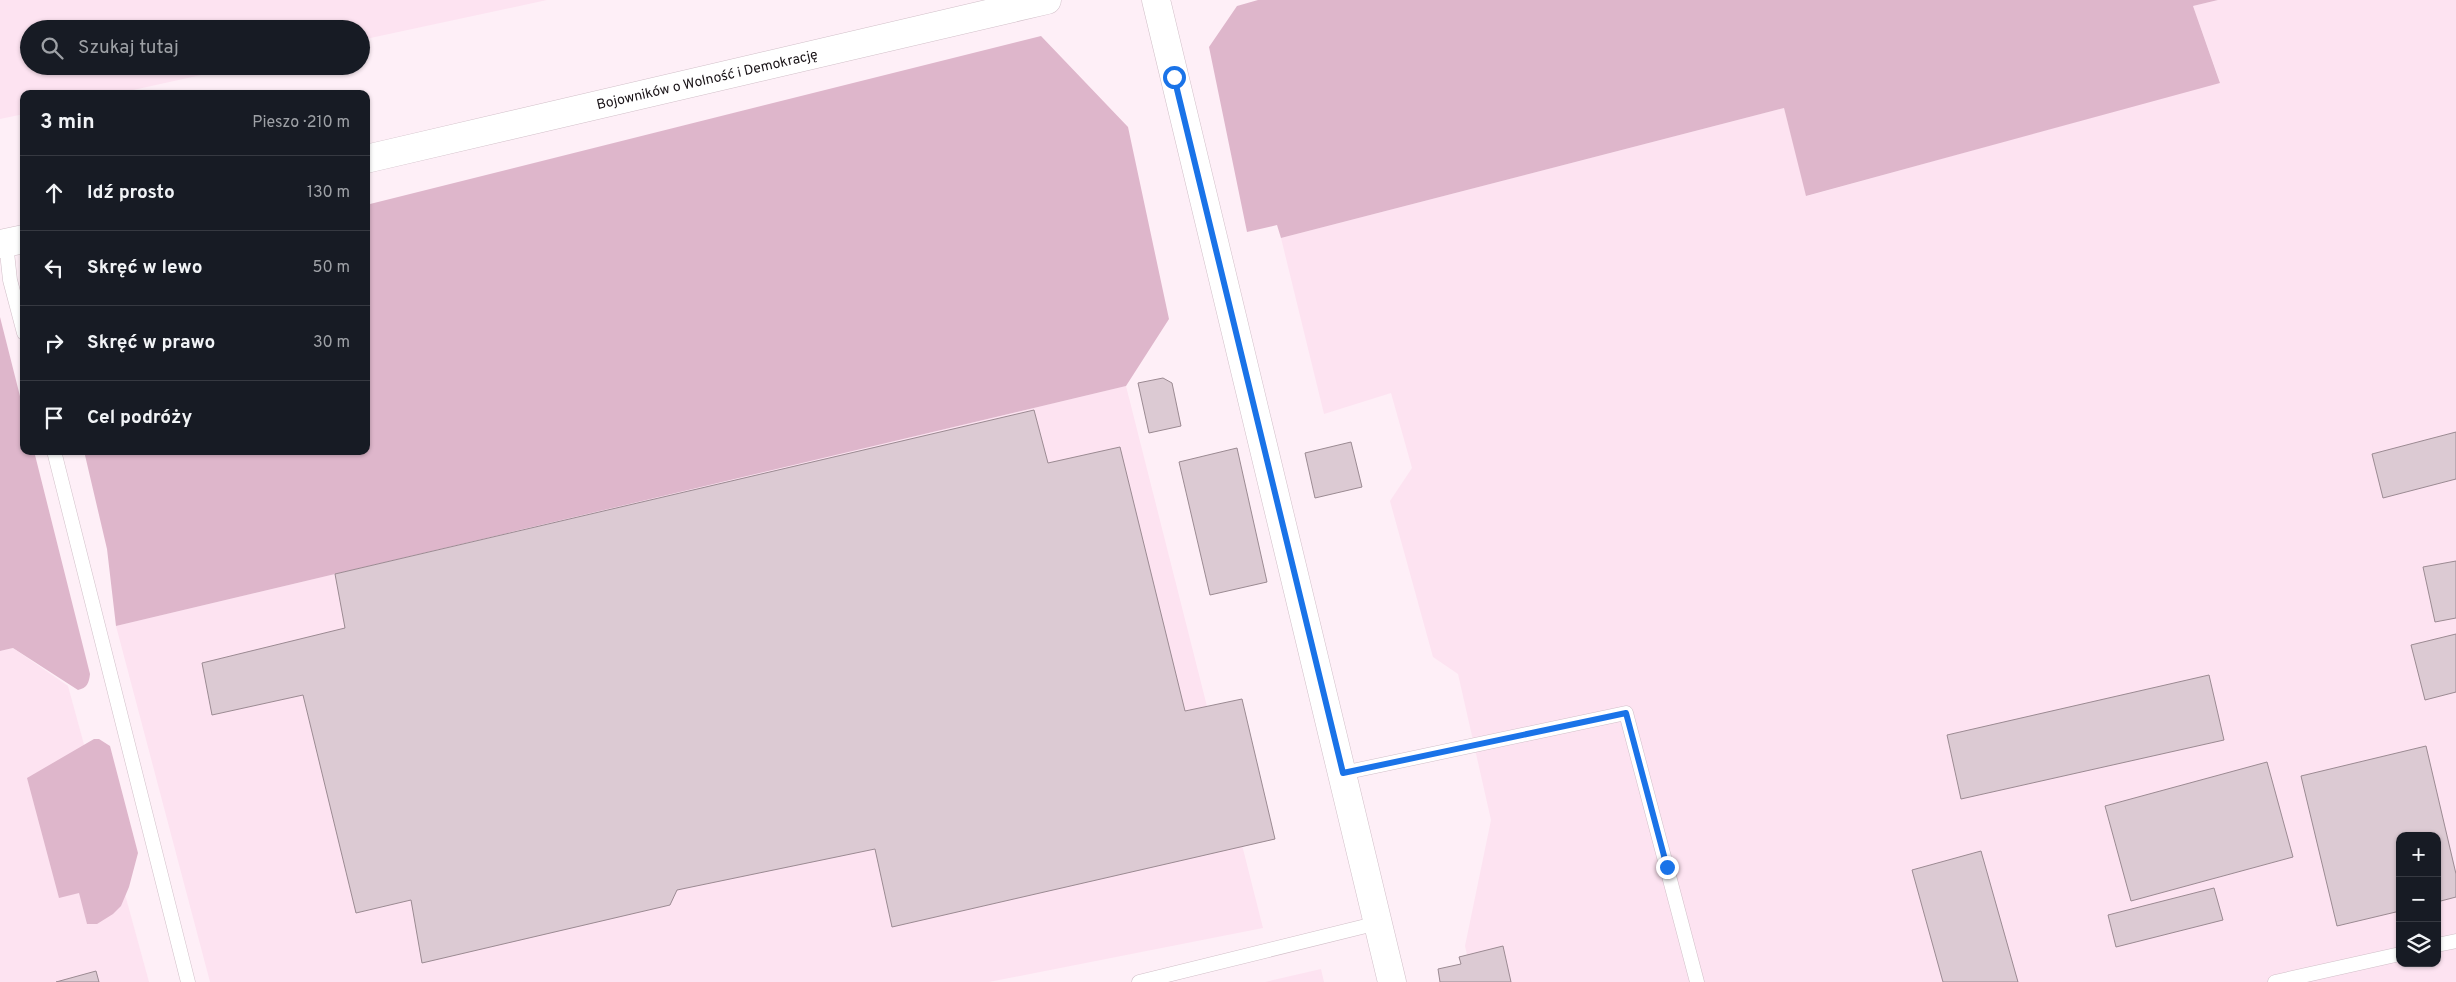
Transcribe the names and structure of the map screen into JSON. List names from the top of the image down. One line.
{"streets":{"street":["Bojowników o Wolność i Demokrację"]},"page":{"search":"Szukaj tutaj","heading":["3 min","Pieszo · 210 m"],"list":[["Idź prosto","130 m"],["Skręć w lewo","50 m"],["Skręć w prawo","30 m"],"Cel podróży"],"map_buttons":["+","−"]}}
